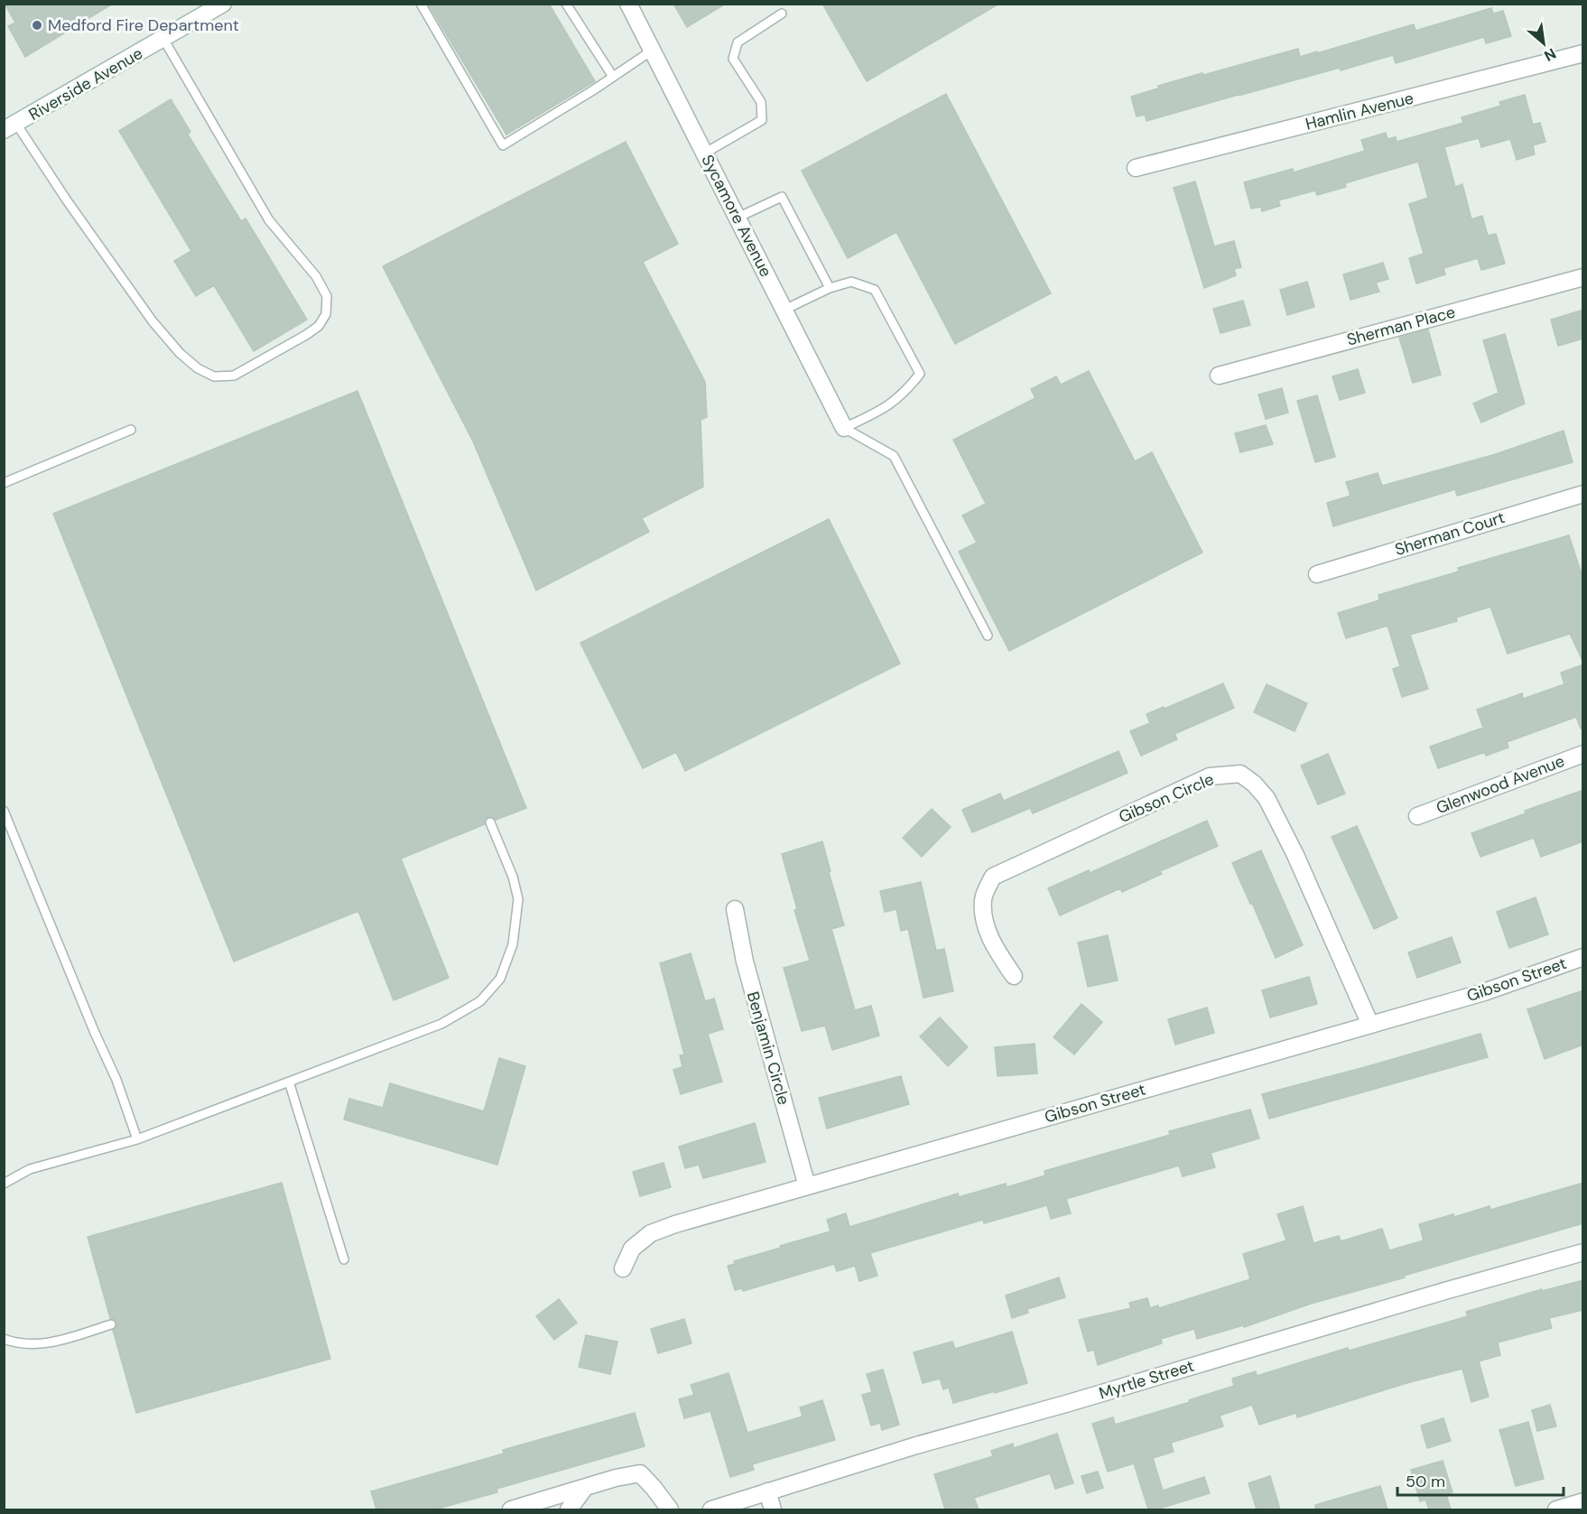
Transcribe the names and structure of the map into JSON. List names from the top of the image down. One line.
{"streets":{"street":["Riverside Avenue","Hamlin Avenue","Sycamore Avenue","Sherman Place","Sherman Court","Glenwood Avenue","Gibson Circle","Gibson Street","Benjamin Circle","Myrtle Street"]},"crossings":[["Gibson Circle","Gibson Street"],["Gibson Street","Benjamin Circle"]],"places":["Medford Fire Department"],"scale_bar":"50 m","north":"bottom right"}
